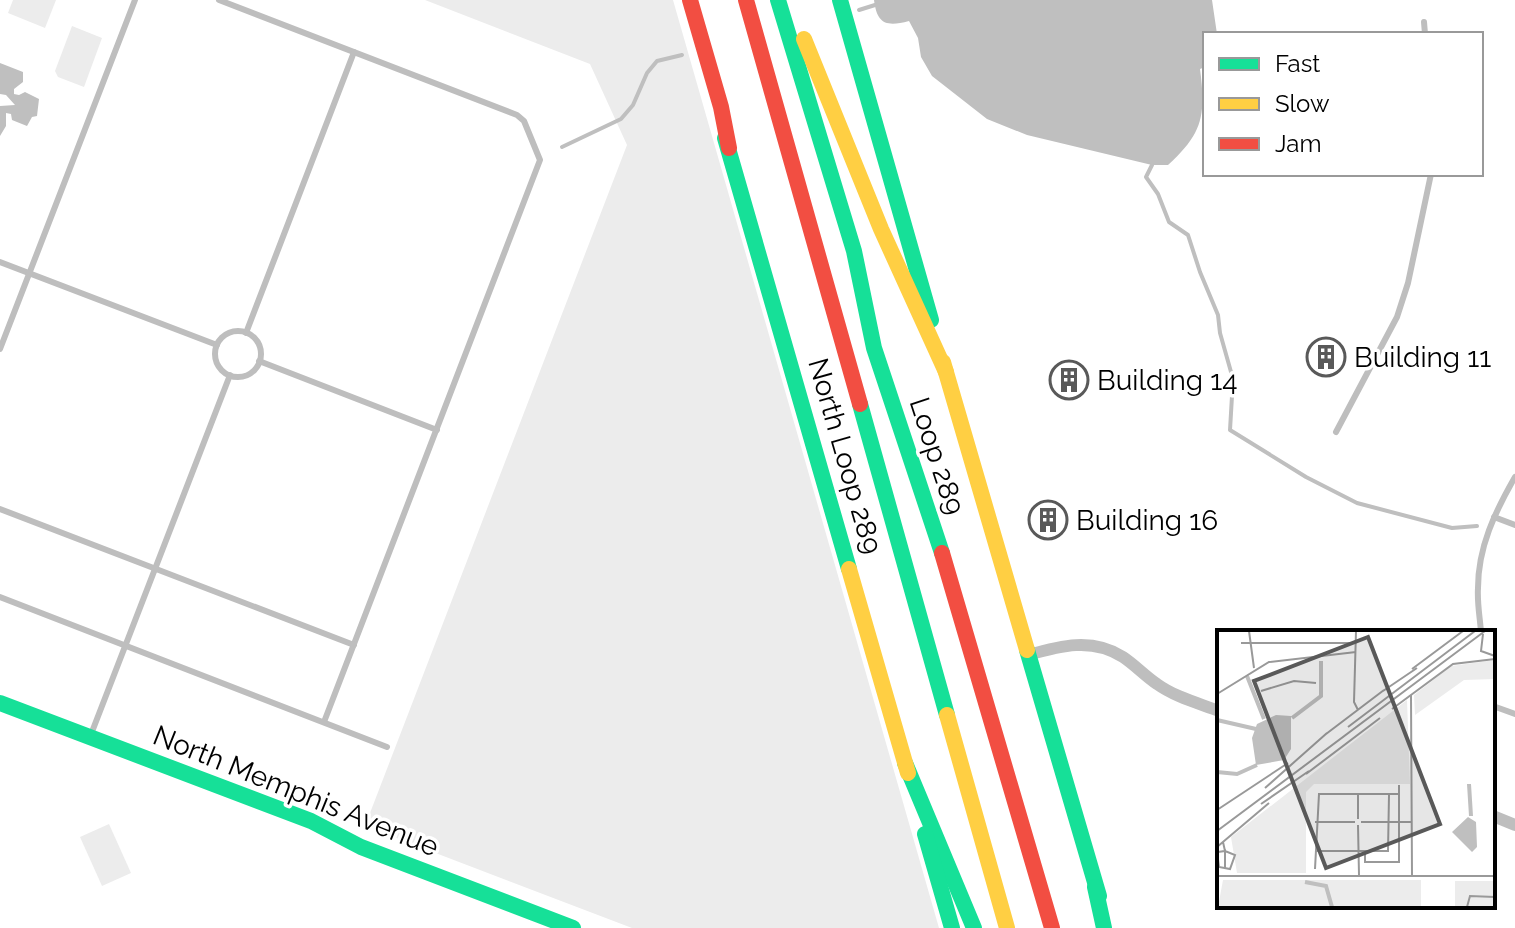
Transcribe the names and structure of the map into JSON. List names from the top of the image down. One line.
{"streets":{"main road":["North Loop 289","Loop 289","North Memphis Avenue"]},"places":{"building":["Building 11","Building 14","Building 16"]},"legend":["Fast","Slow","Jam"]}
